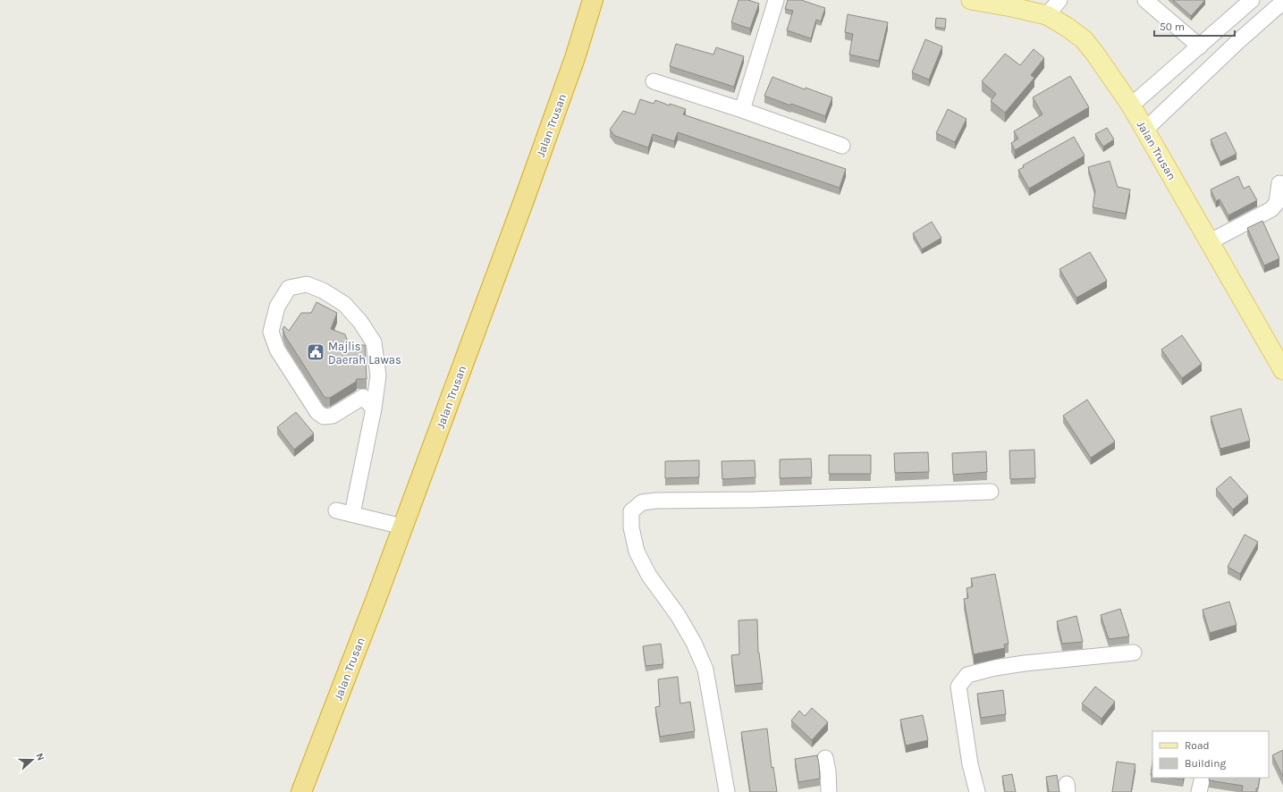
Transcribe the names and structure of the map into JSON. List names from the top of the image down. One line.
{"streets":{"highway":["Jalan Trusan"]},"places":{"public building":["Majlis Daerah Lawas"]},"legend":["Road","Building"],"scale_bar":"50 m","north":"right"}
